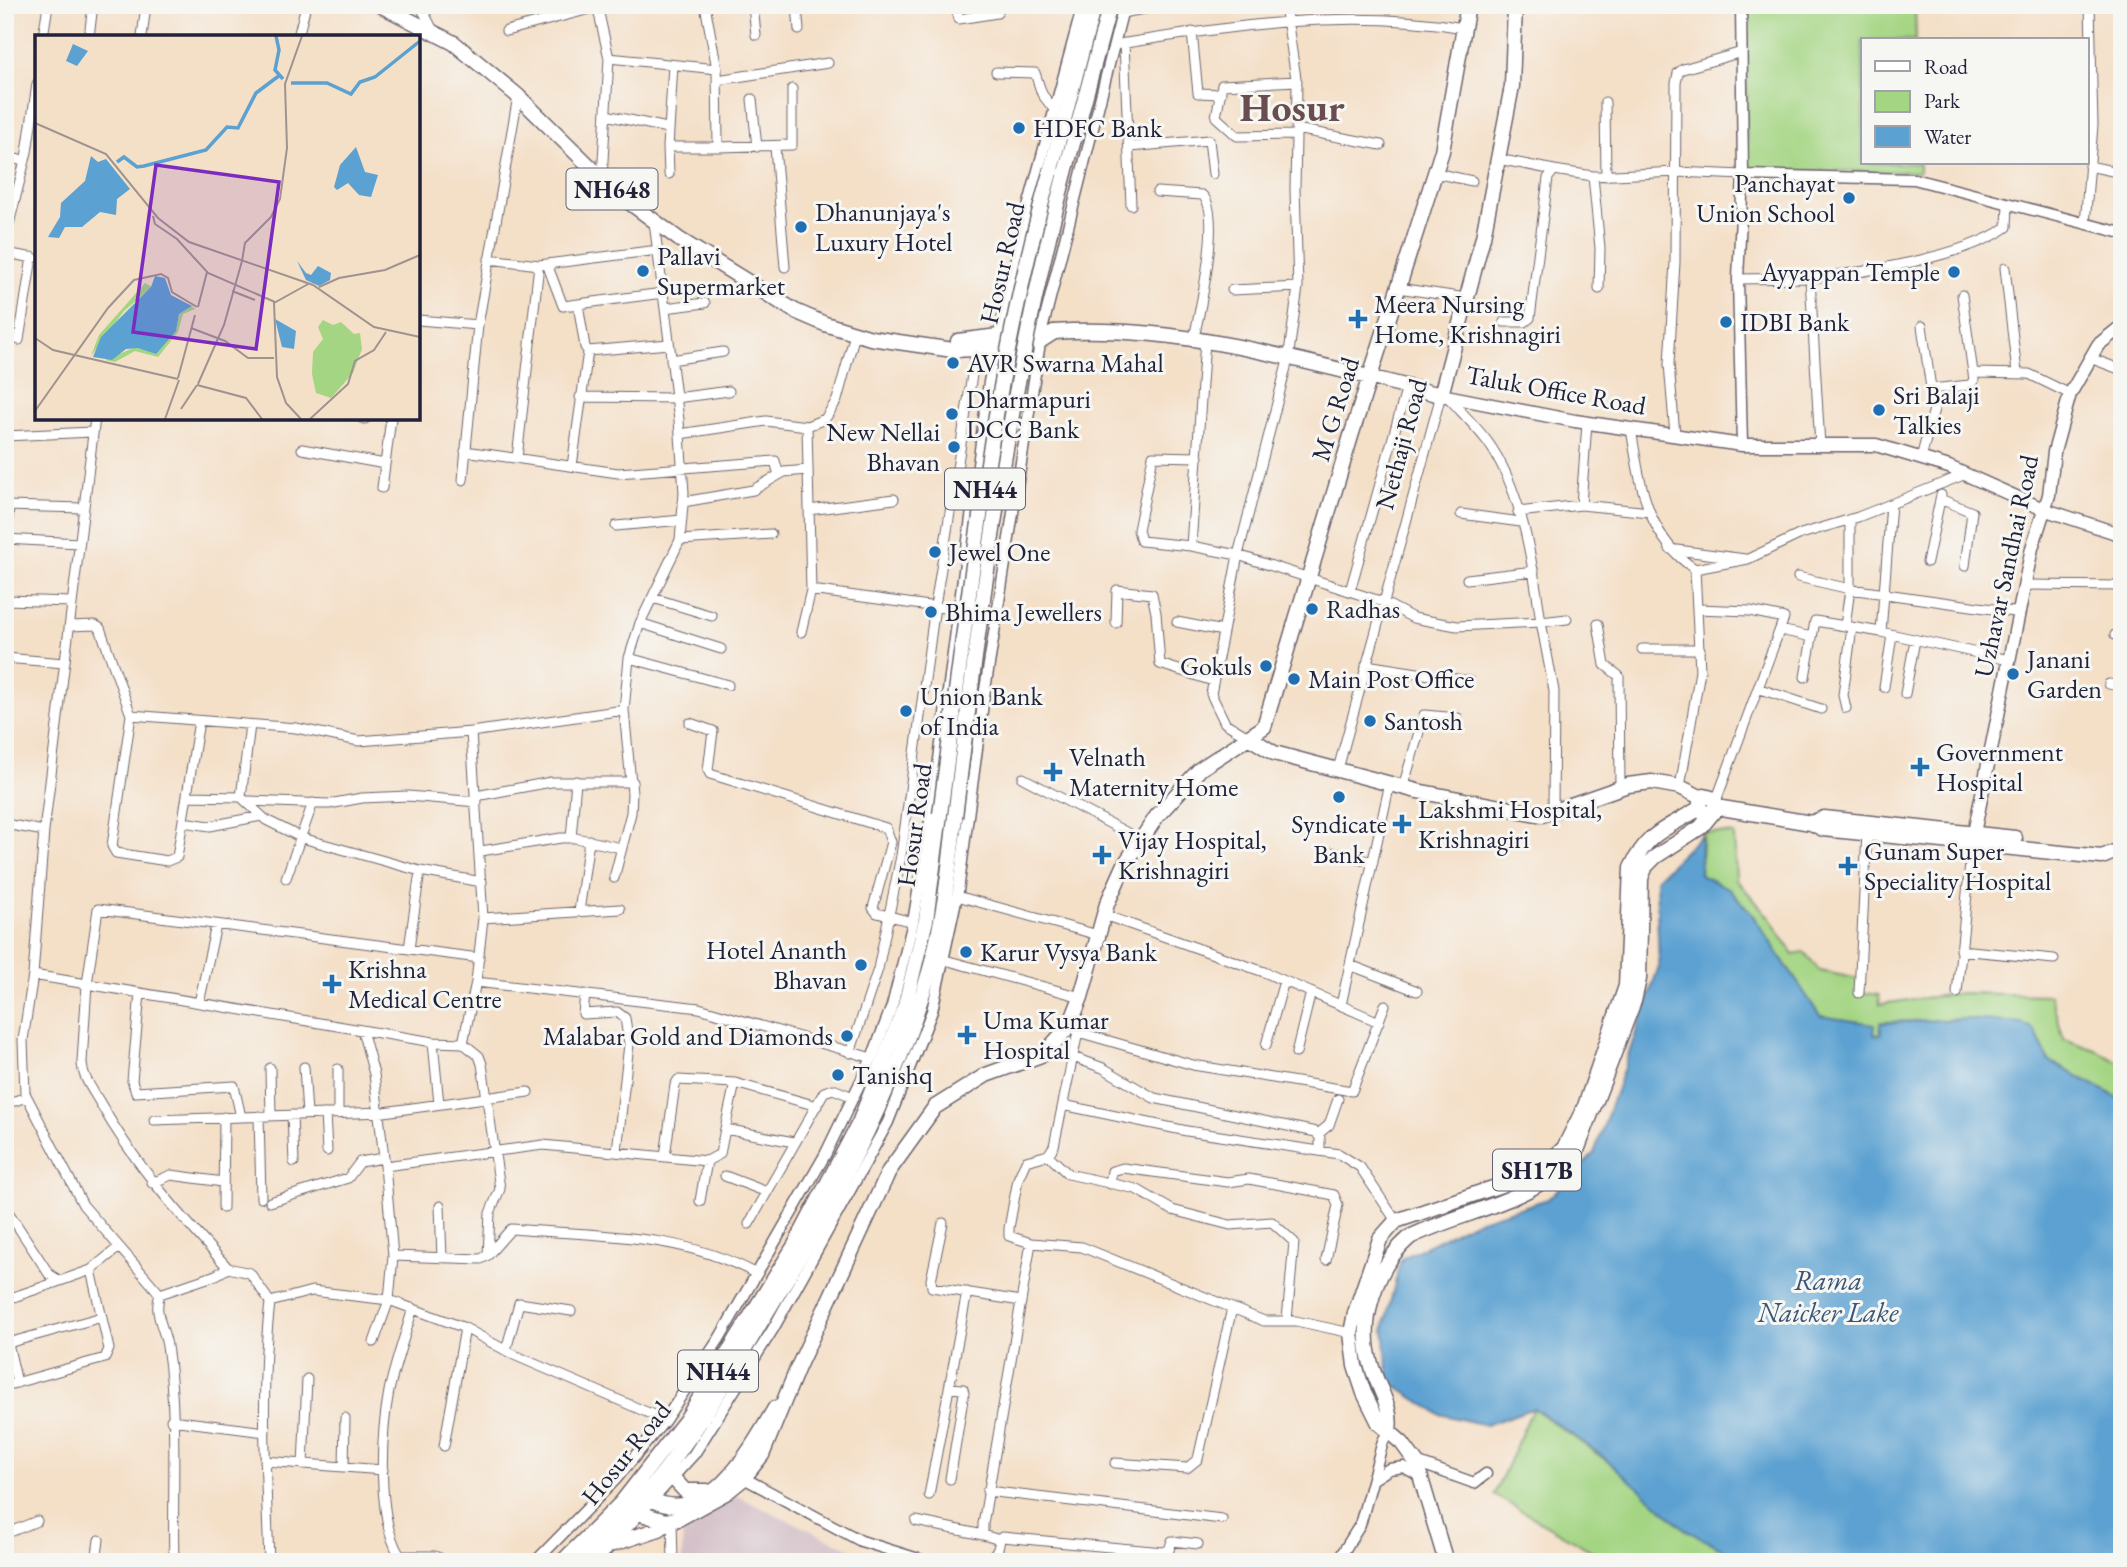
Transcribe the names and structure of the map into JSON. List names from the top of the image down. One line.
{"streets":{"main road":["NH648","Hosur Road","Taluk Office Road","M G Road","Nethaji Road","NH44","Uzhavar Sandhai Road","SH17B"]},"crossings":[["NH648","Taluk Office Road"],["Taluk Office Road","M G Road"],["Taluk Office Road","Nethaji Road"],["Taluk Office Road","Uzhavar Sandhai Road"]],"districts":["Hosur"],"water":["Rama Naicker Lake"],"places":{"other":["HDFC Bank","Panchayat Union School","Dhanunjaya's Luxury Hotel","Pallavi Supermarket","Ayyappan Temple","IDBI Bank","AVR Swarna Mahal","Sri Balaji Talkies","Dharmapuri DCC Bank","New Nellai Bhavan","Jewel One","Radhas","Bhima Jewellers","Gokuls","Janani Garden","Main Post Office","Union Bank of India","Santosh","Syndicate Bank","Karur Vysya Bank","Hotel Ananth Bhavan","Malabar Gold and Diamonds","Tanishq"],"health":["Meera Nursing Home, Krishnagiri","Government Hospital","Velnath Maternity Home","Lakshmi Hospital, Krishnagiri","Vijay Hospital, Krishnagiri","Gunam Super Speciality Hospital","Krishna Medical Centre","Uma Kumar Hospital"]},"legend":["Road","Park","Water"]}
